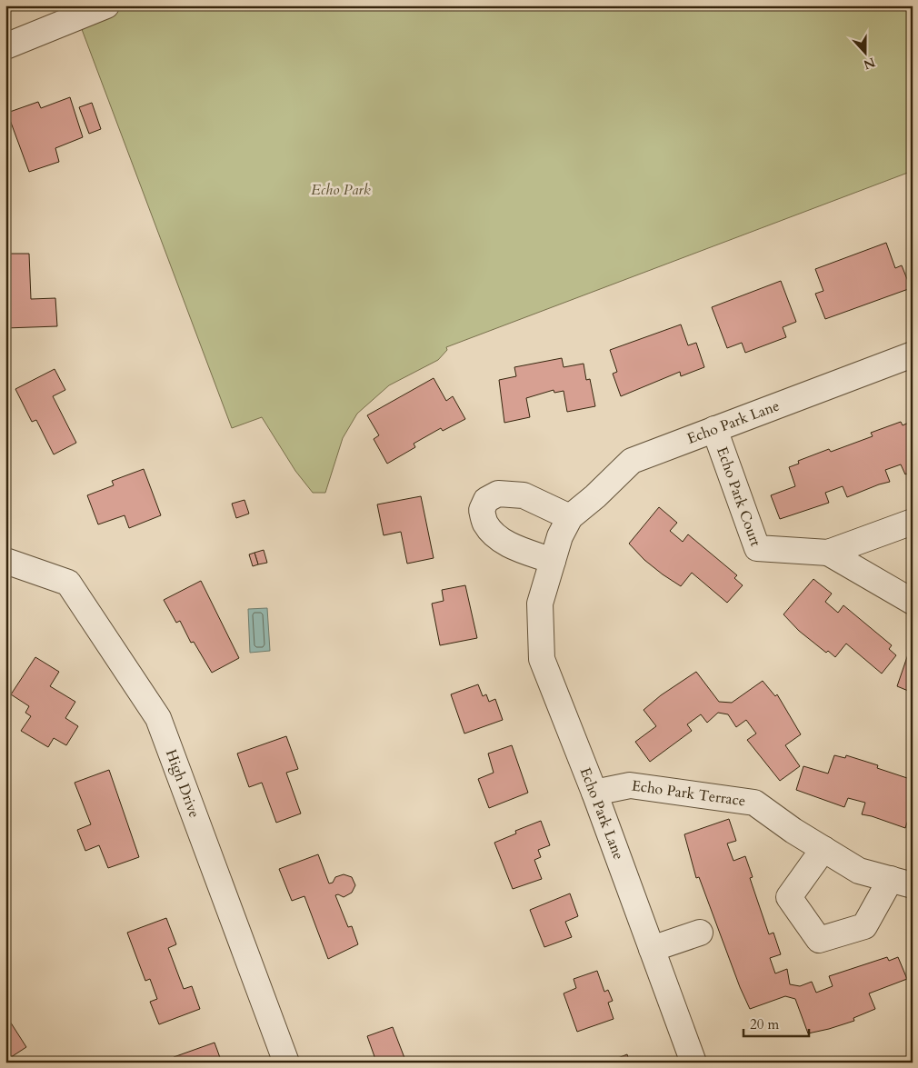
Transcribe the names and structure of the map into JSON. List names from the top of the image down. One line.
{"streets":{"street":["Echo Park Lane","Echo Park Court","High Drive","Echo Park Terrace"]},"crossings":[["Echo Park Lane","Echo Park Court"],["Echo Park Lane","Echo Park Terrace"]],"parks":["Echo Park"],"scale_bar":"20 m","north":"bottom"}
